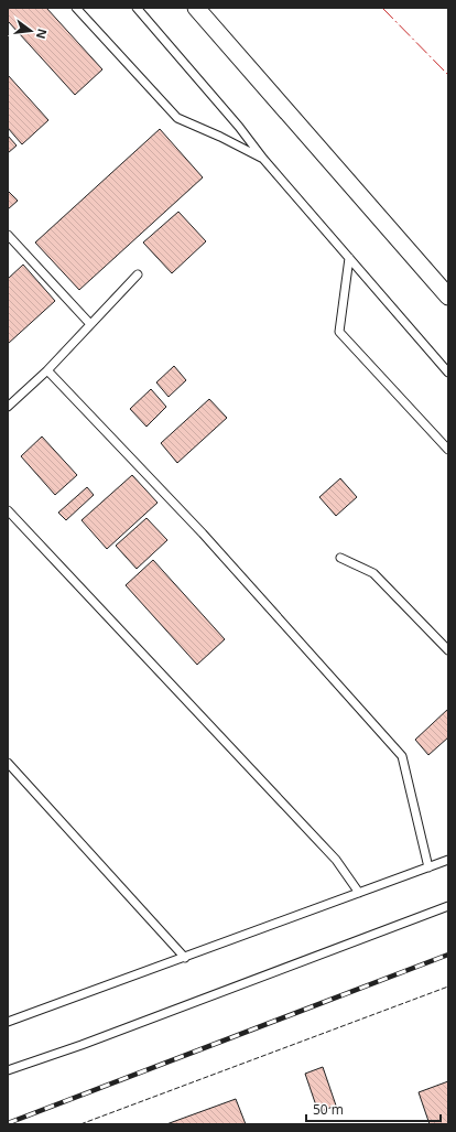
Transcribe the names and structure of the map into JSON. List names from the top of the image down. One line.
{"scale_bar":"50 m","north":"right"}
